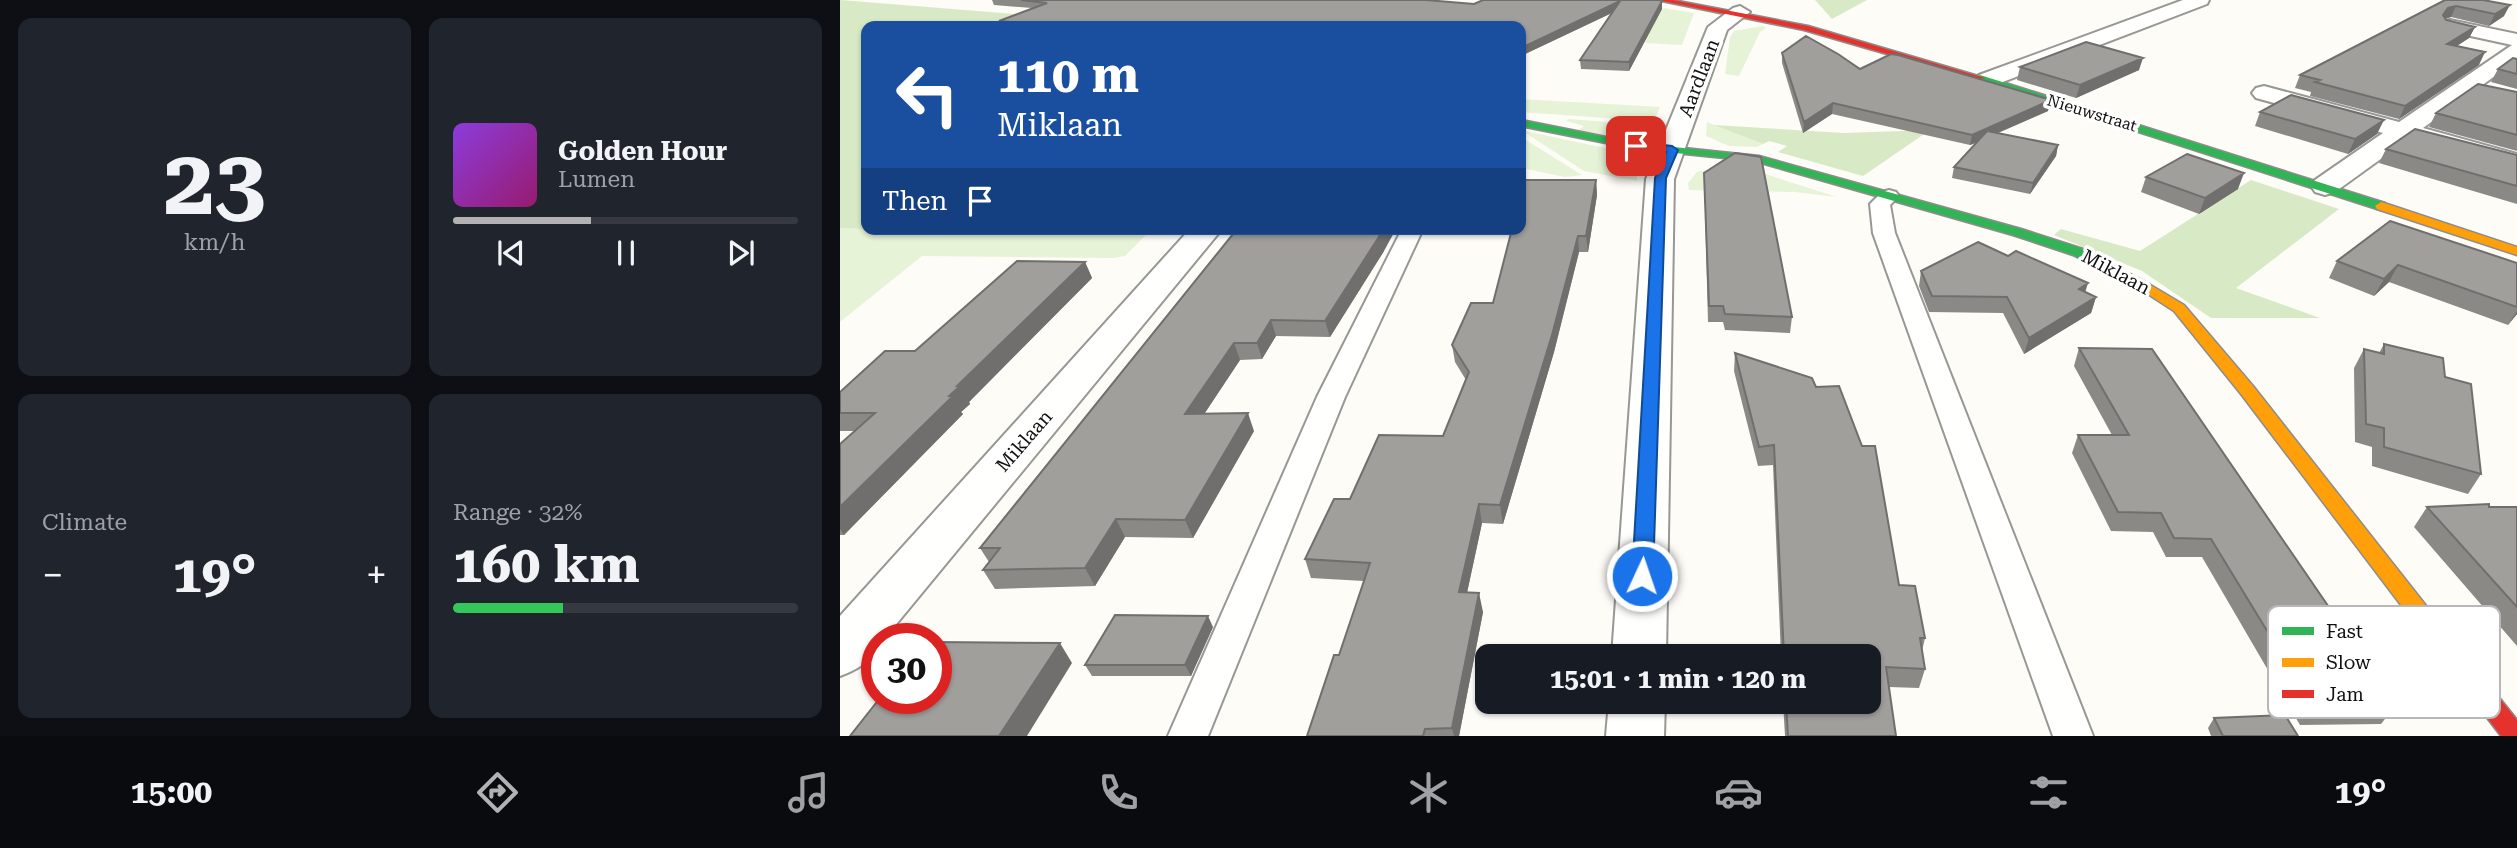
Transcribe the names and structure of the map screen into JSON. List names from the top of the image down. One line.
{"streets":{"street":["Aardlaan","Nieuwstraat","Miklaan"]},"crossings":[["Aardlaan","Nieuwstraat"],["Aardlaan","Miklaan"]],"legend":["Fast","Slow","Jam"],"page":{"tile":[["23","km/h"],"Climate",["Range · 32%","160 km"]],"turn":["110 m","Miklaan"],"song":["Golden Hour","Lumen"],"then":"Then","heat":["−","19°","+"],"limit":"30","trip":"15:01 · 1 min · 120 m","tabs":["15:00","19°"]}}
